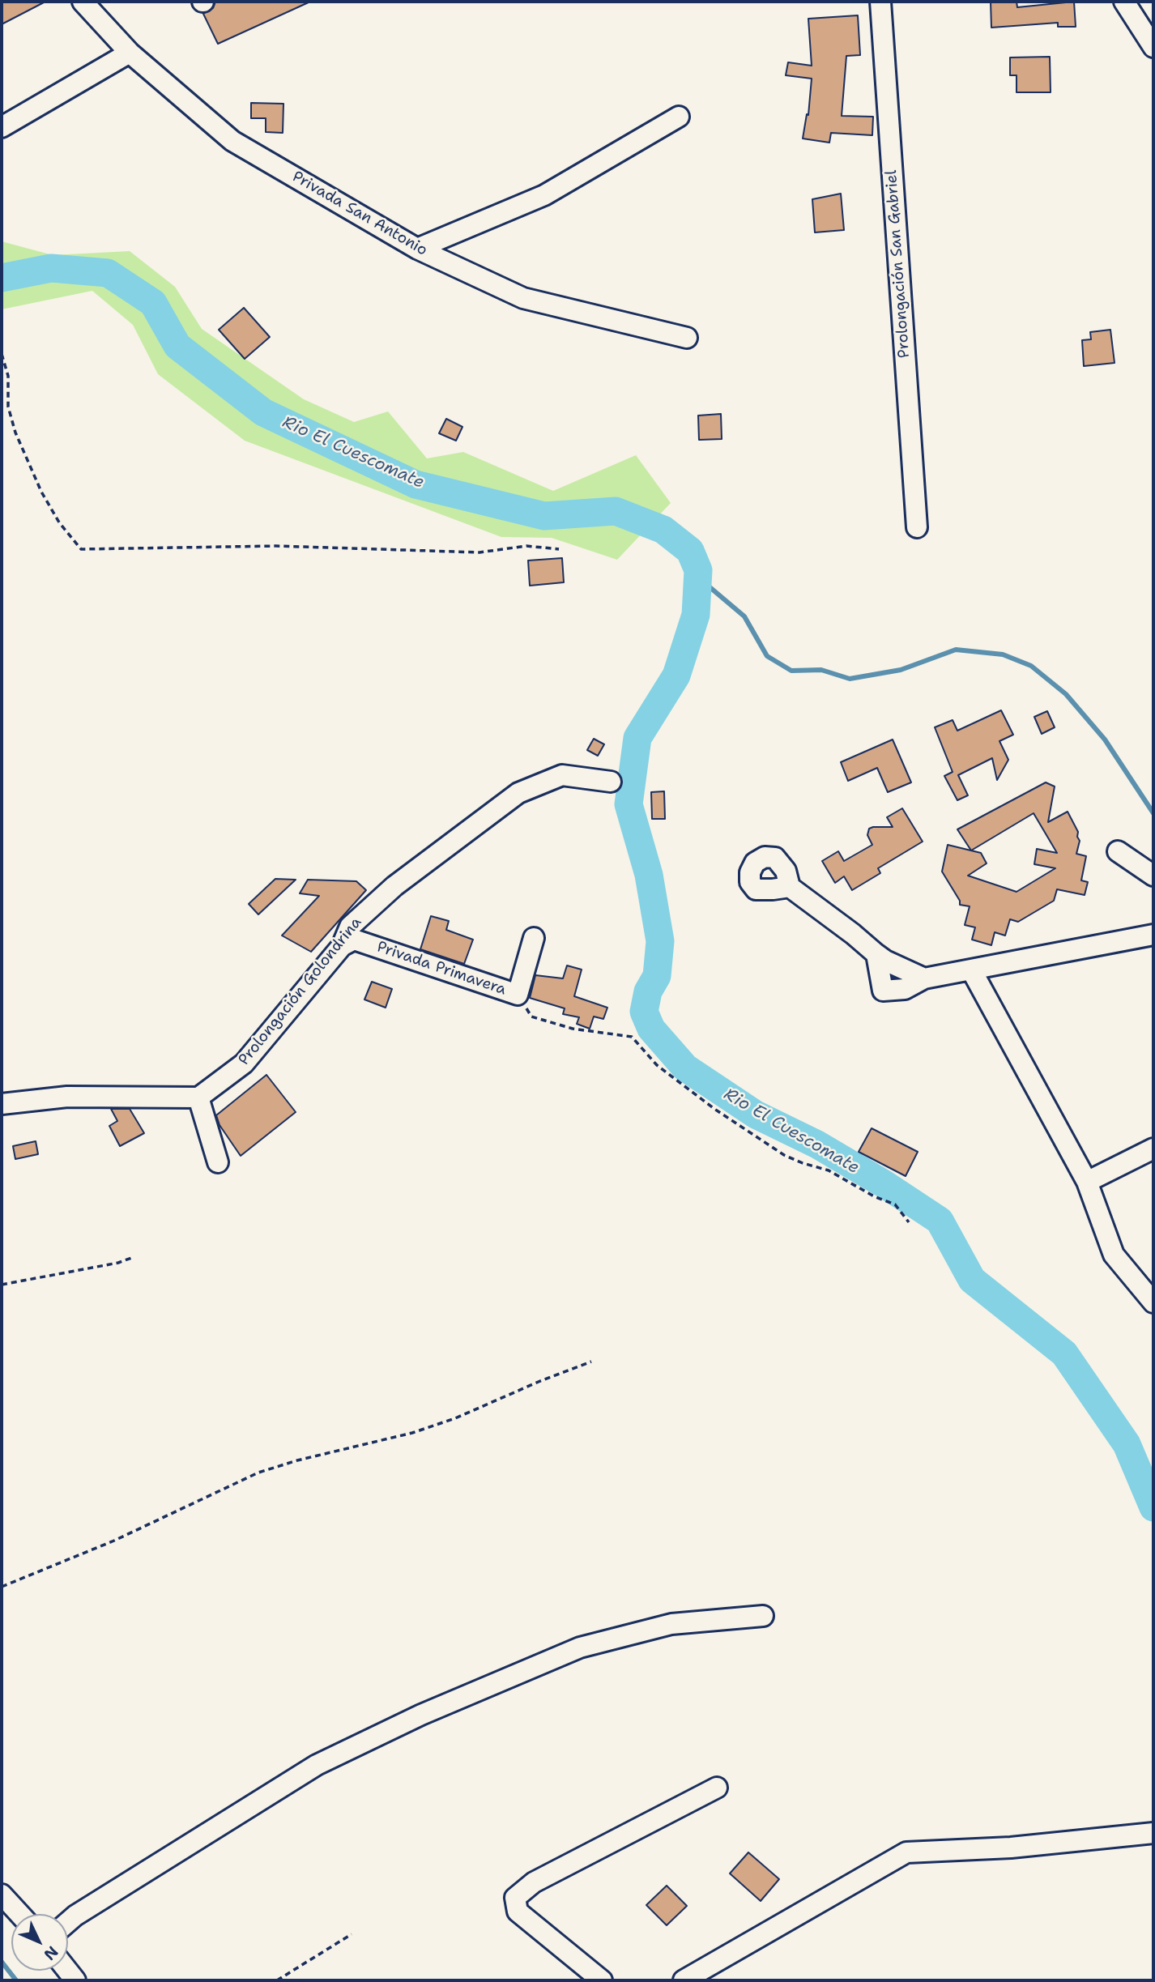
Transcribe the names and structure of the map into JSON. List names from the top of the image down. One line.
{"streets":{"street":["Privada San Antonio","Prolongación San Gabriel","Privada Primavera","Prolongación Golondrina"]},"crossings":[["Privada Primavera","Prolongación Golondrina"]],"water":["Rio El Cuescomate"],"north":"bottom right"}
